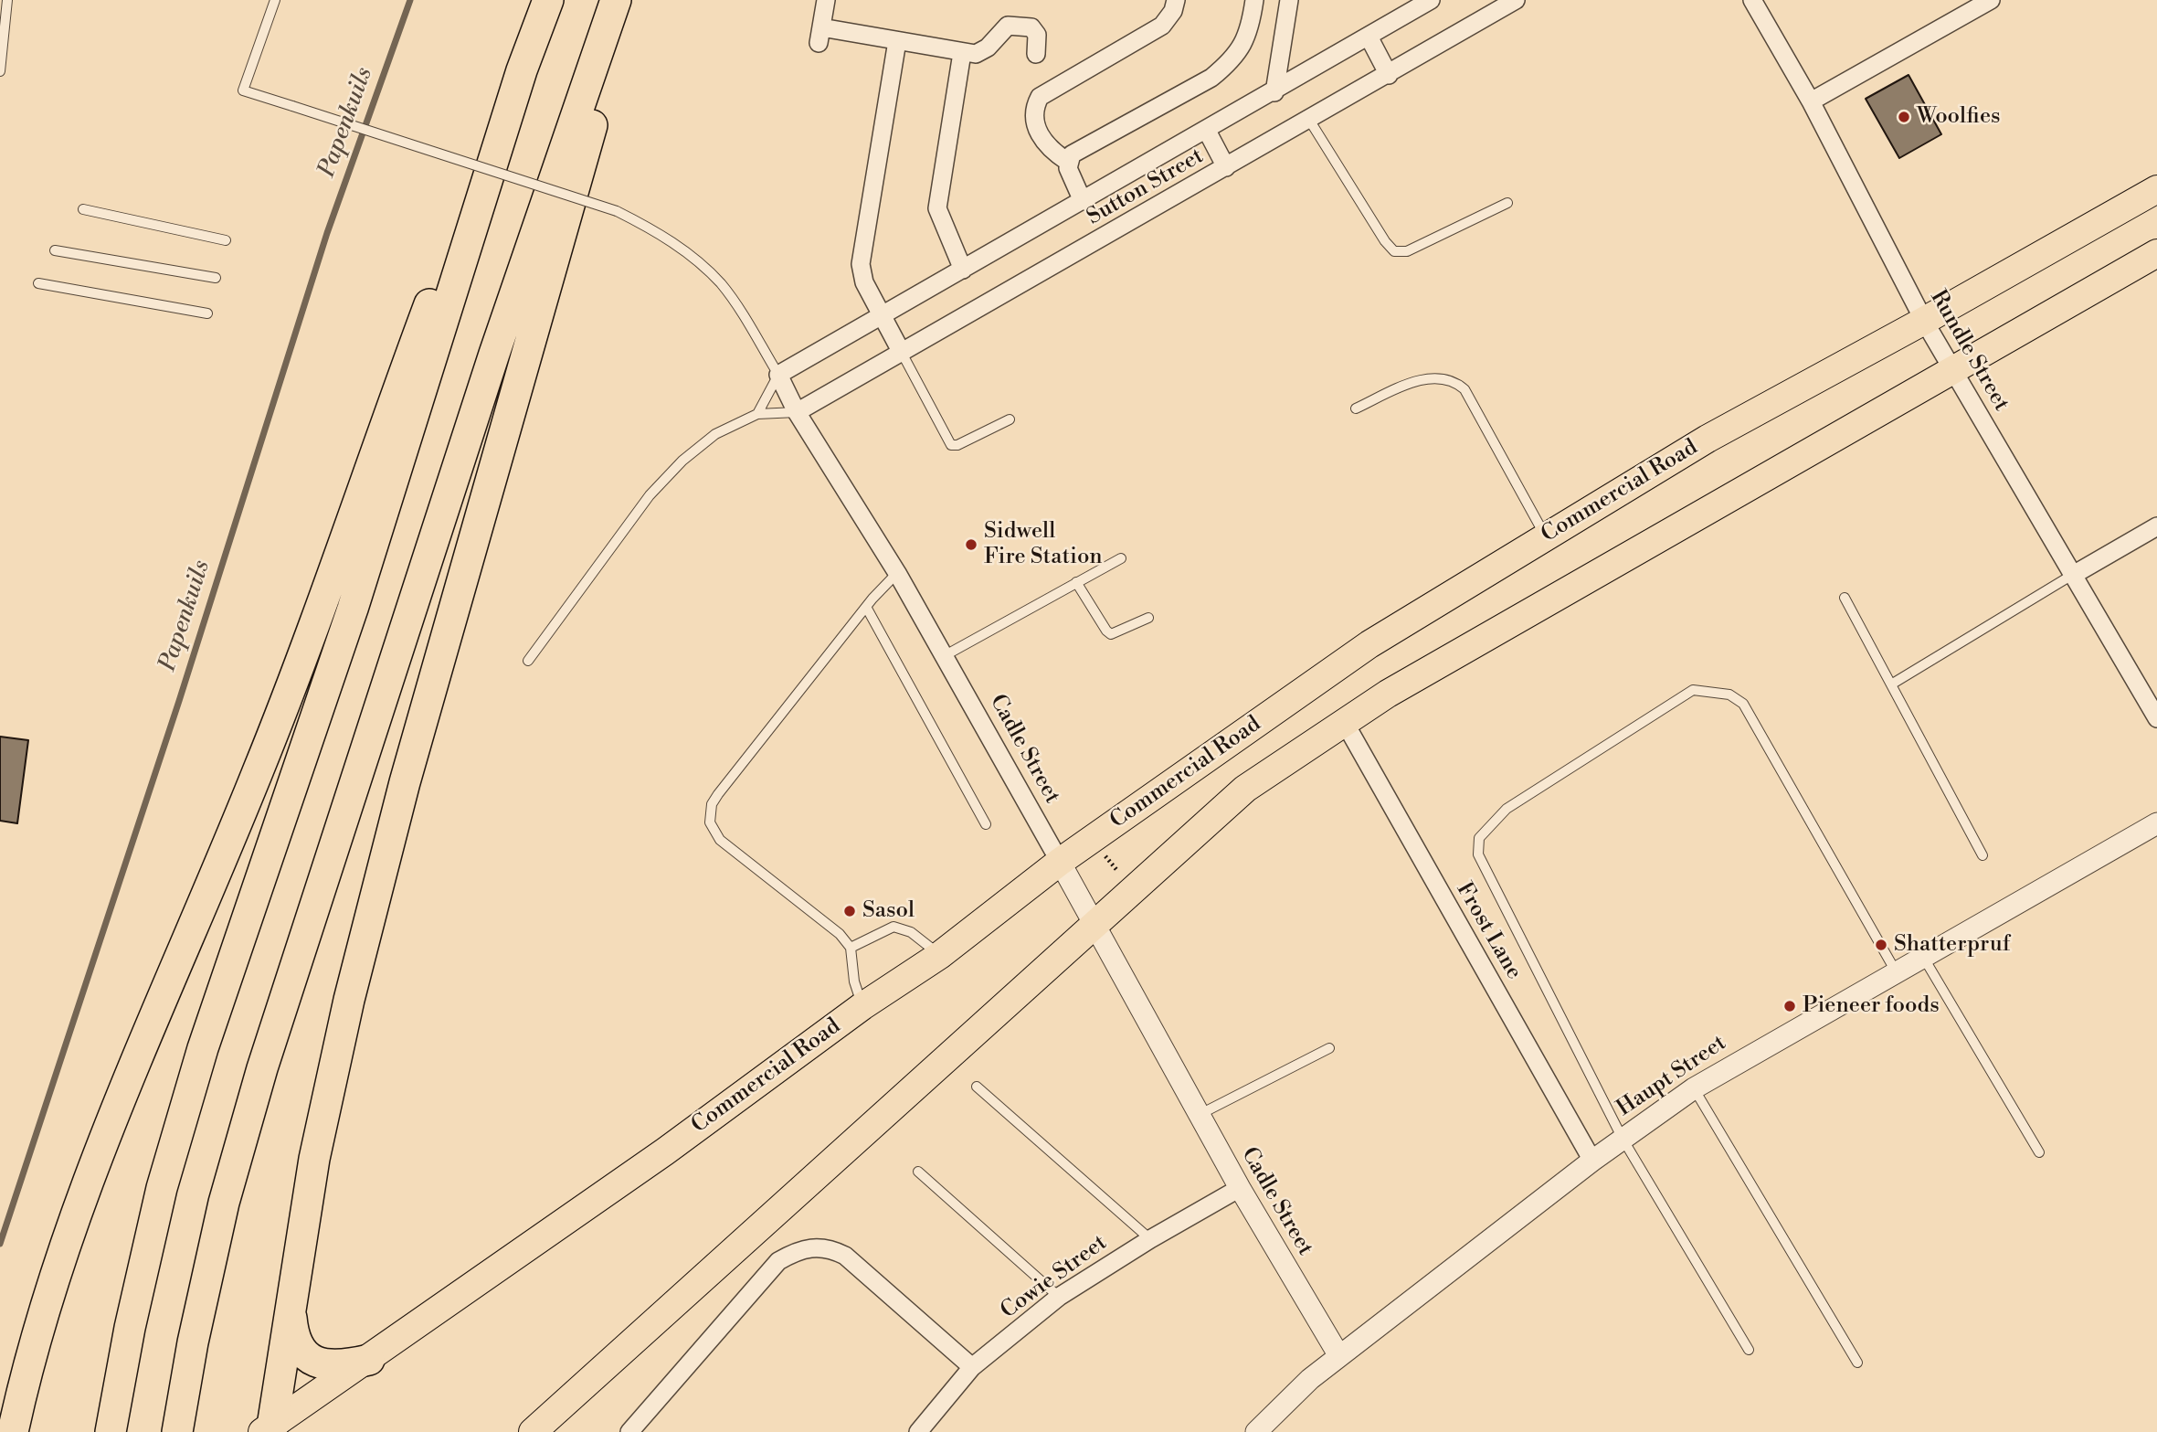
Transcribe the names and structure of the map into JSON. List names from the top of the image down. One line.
{"streets":{"main road":["Commercial Road"],"street":["Sutton Street","Rundle Street","Cadle Street","Frost Lane","Haupt Street","Cowie Street"]},"crossings":[["Sutton Street","Cadle Street"],["Rundle Street","Commercial Road"],["Commercial Road","Cadle Street"],["Commercial Road","Frost Lane"],["Cadle Street","Haupt Street"],["Cadle Street","Cowie Street"],["Frost Lane","Haupt Street"]],"water":["Papenkuils"],"places":["Woolfies","Sidwell Fire Station","Sasol","Shatterpruf","Pieneer foods"]}
